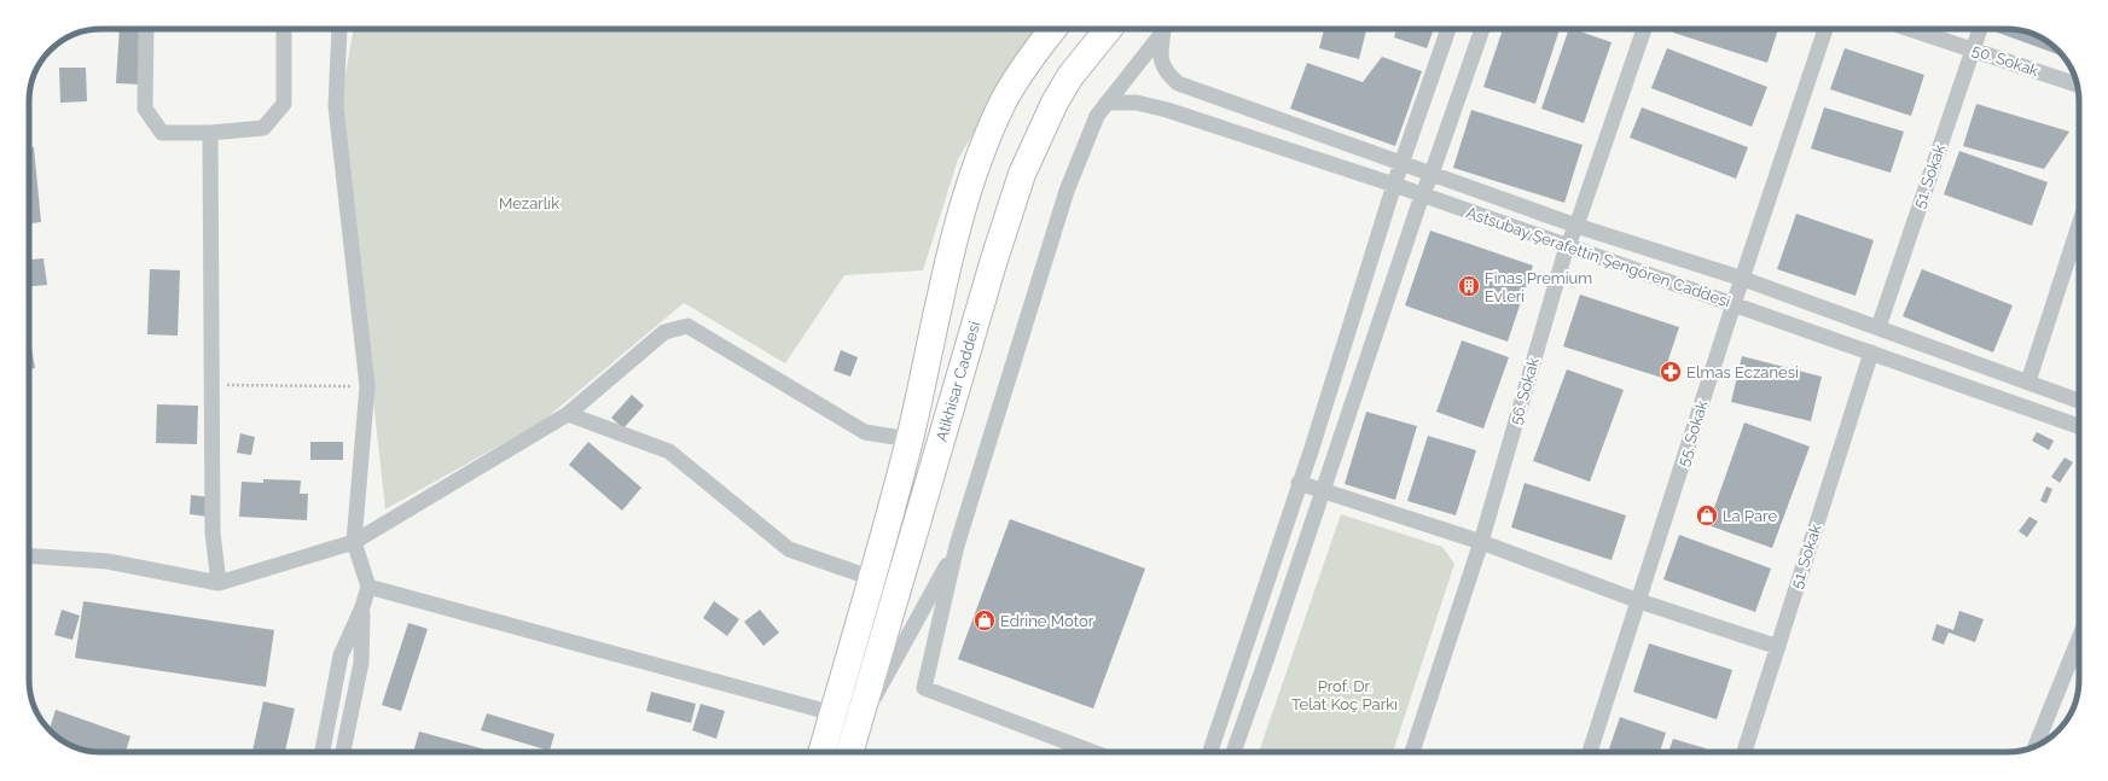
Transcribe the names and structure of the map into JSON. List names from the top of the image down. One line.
{"streets":{"highway":["Atikhisar Caddesi"],"street":["50. Sokak","51. Sokak","Astsubay Şerafettin Şengören Caddesi","56. Sokak","55. Sokak"]},"crossings":[["50. Sokak","51. Sokak"],["51. Sokak","Astsubay Şerafettin Şengören Caddesi"],["Astsubay Şerafettin Şengören Caddesi","56. Sokak"],["Astsubay Şerafettin Şengören Caddesi","55. Sokak"]],"parks":["Mezarlık","Prof. Dr. Telat Koç Parkı"],"places":{"building":["Finas Premium Evleri"],"pharmacy":["Elmas Eczanesi"],"shop":["La Pare","Edrine Motor"]}}
